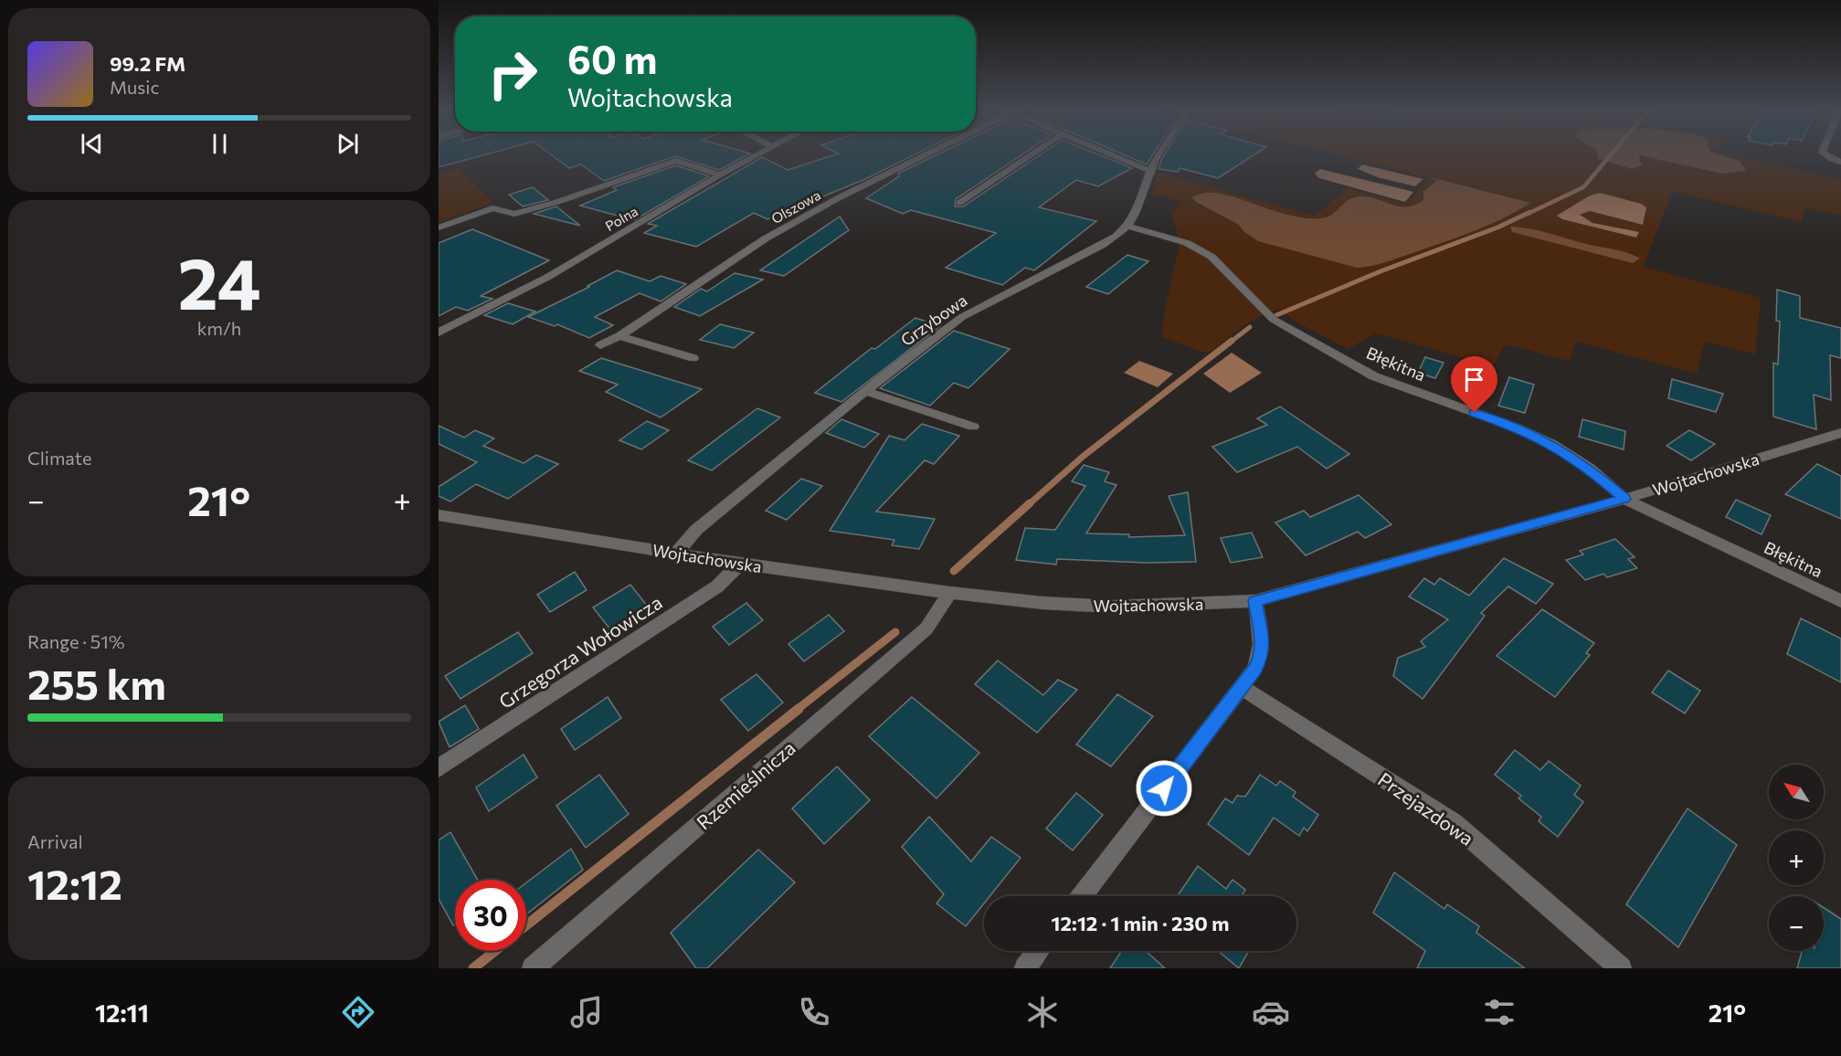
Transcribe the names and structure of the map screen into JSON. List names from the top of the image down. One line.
{"streets":{"street":["Olszowa","Polna","Grzybowa","Błękitna","Wojtachowska","Grzegorza Wołowicza","Rzemieślnicza","Przejazdowa"]},"crossings":[["Grzybowa","Błękitna"],["Grzybowa","Wojtachowska"],["Błękitna","Wojtachowska"],["Wojtachowska","Grzegorza Wołowicza"],["Wojtachowska","Rzemieślnicza"]],"north":"top left","page":{"turn":["60 m","Wojtachowska"],"song":["99.2 FM","Music"],"tile":[["24","km/h"],"Climate",["Range · 51%","255 km"],["Arrival","12:12"]],"heat":["−","21°","+"],"map_buttons":["+","−"],"limit":"30","trip":"12:12 · 1 min · 230 m","tabs":["12:11","21°"]}}
